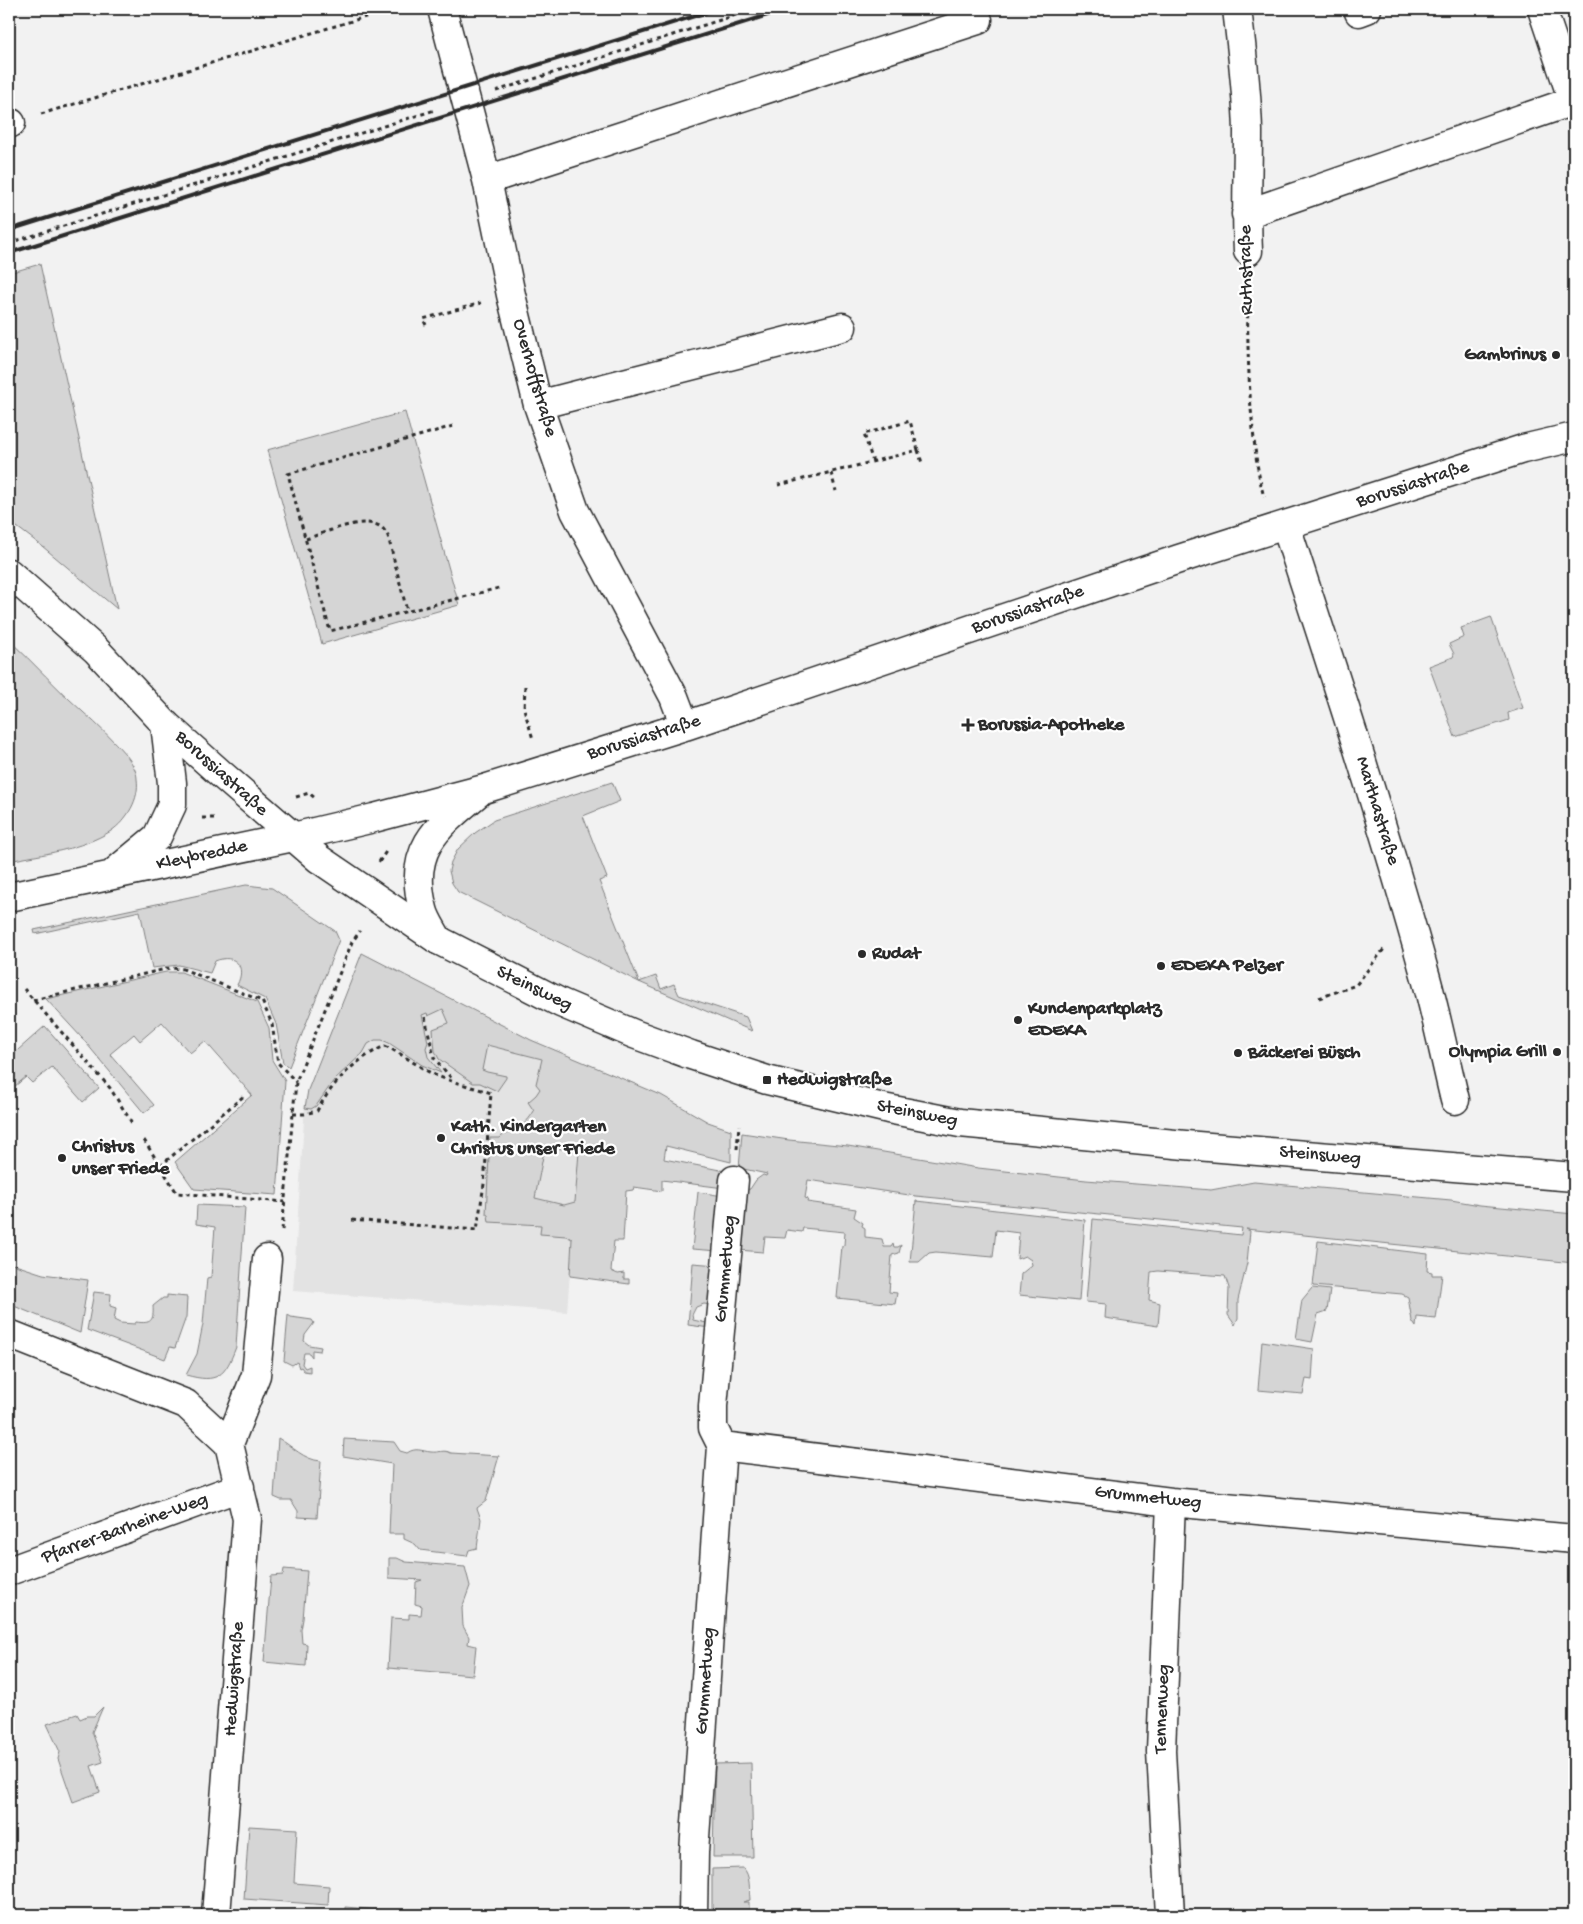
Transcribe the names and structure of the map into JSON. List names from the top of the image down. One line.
{"streets":{"street":["Ruthstraße","Overhoffstraße","Borussiastraße","Marthastraße","Kleybredde","Steinsweg","Grummetweg","Pfarrer-Barheine-Weg","Hedwigstraße","Tennenweg"]},"crossings":[["Ruthstraße","Borussiastraße"],["Ruthstraße","Marthastraße"],["Overhoffstraße","Borussiastraße"],["Borussiastraße","Marthastraße"],["Borussiastraße","Kleybredde"],["Borussiastraße","Steinsweg"],["Kleybredde","Steinsweg"],["Grummetweg","Tennenweg"],["Pfarrer-Barheine-Weg","Hedwigstraße"]],"places":{"other":["Gambrinus","Rudat","EDEKA Pelzer","Kundenparkplatz EDEKA","Olympia Grill","Bäckerei Büsch","Kath. Kindergarten Christus unser Friede","Christus unser Friede"],"health":["Borussia-Apotheke"],"transit":["Hedwigstraße"]}}
